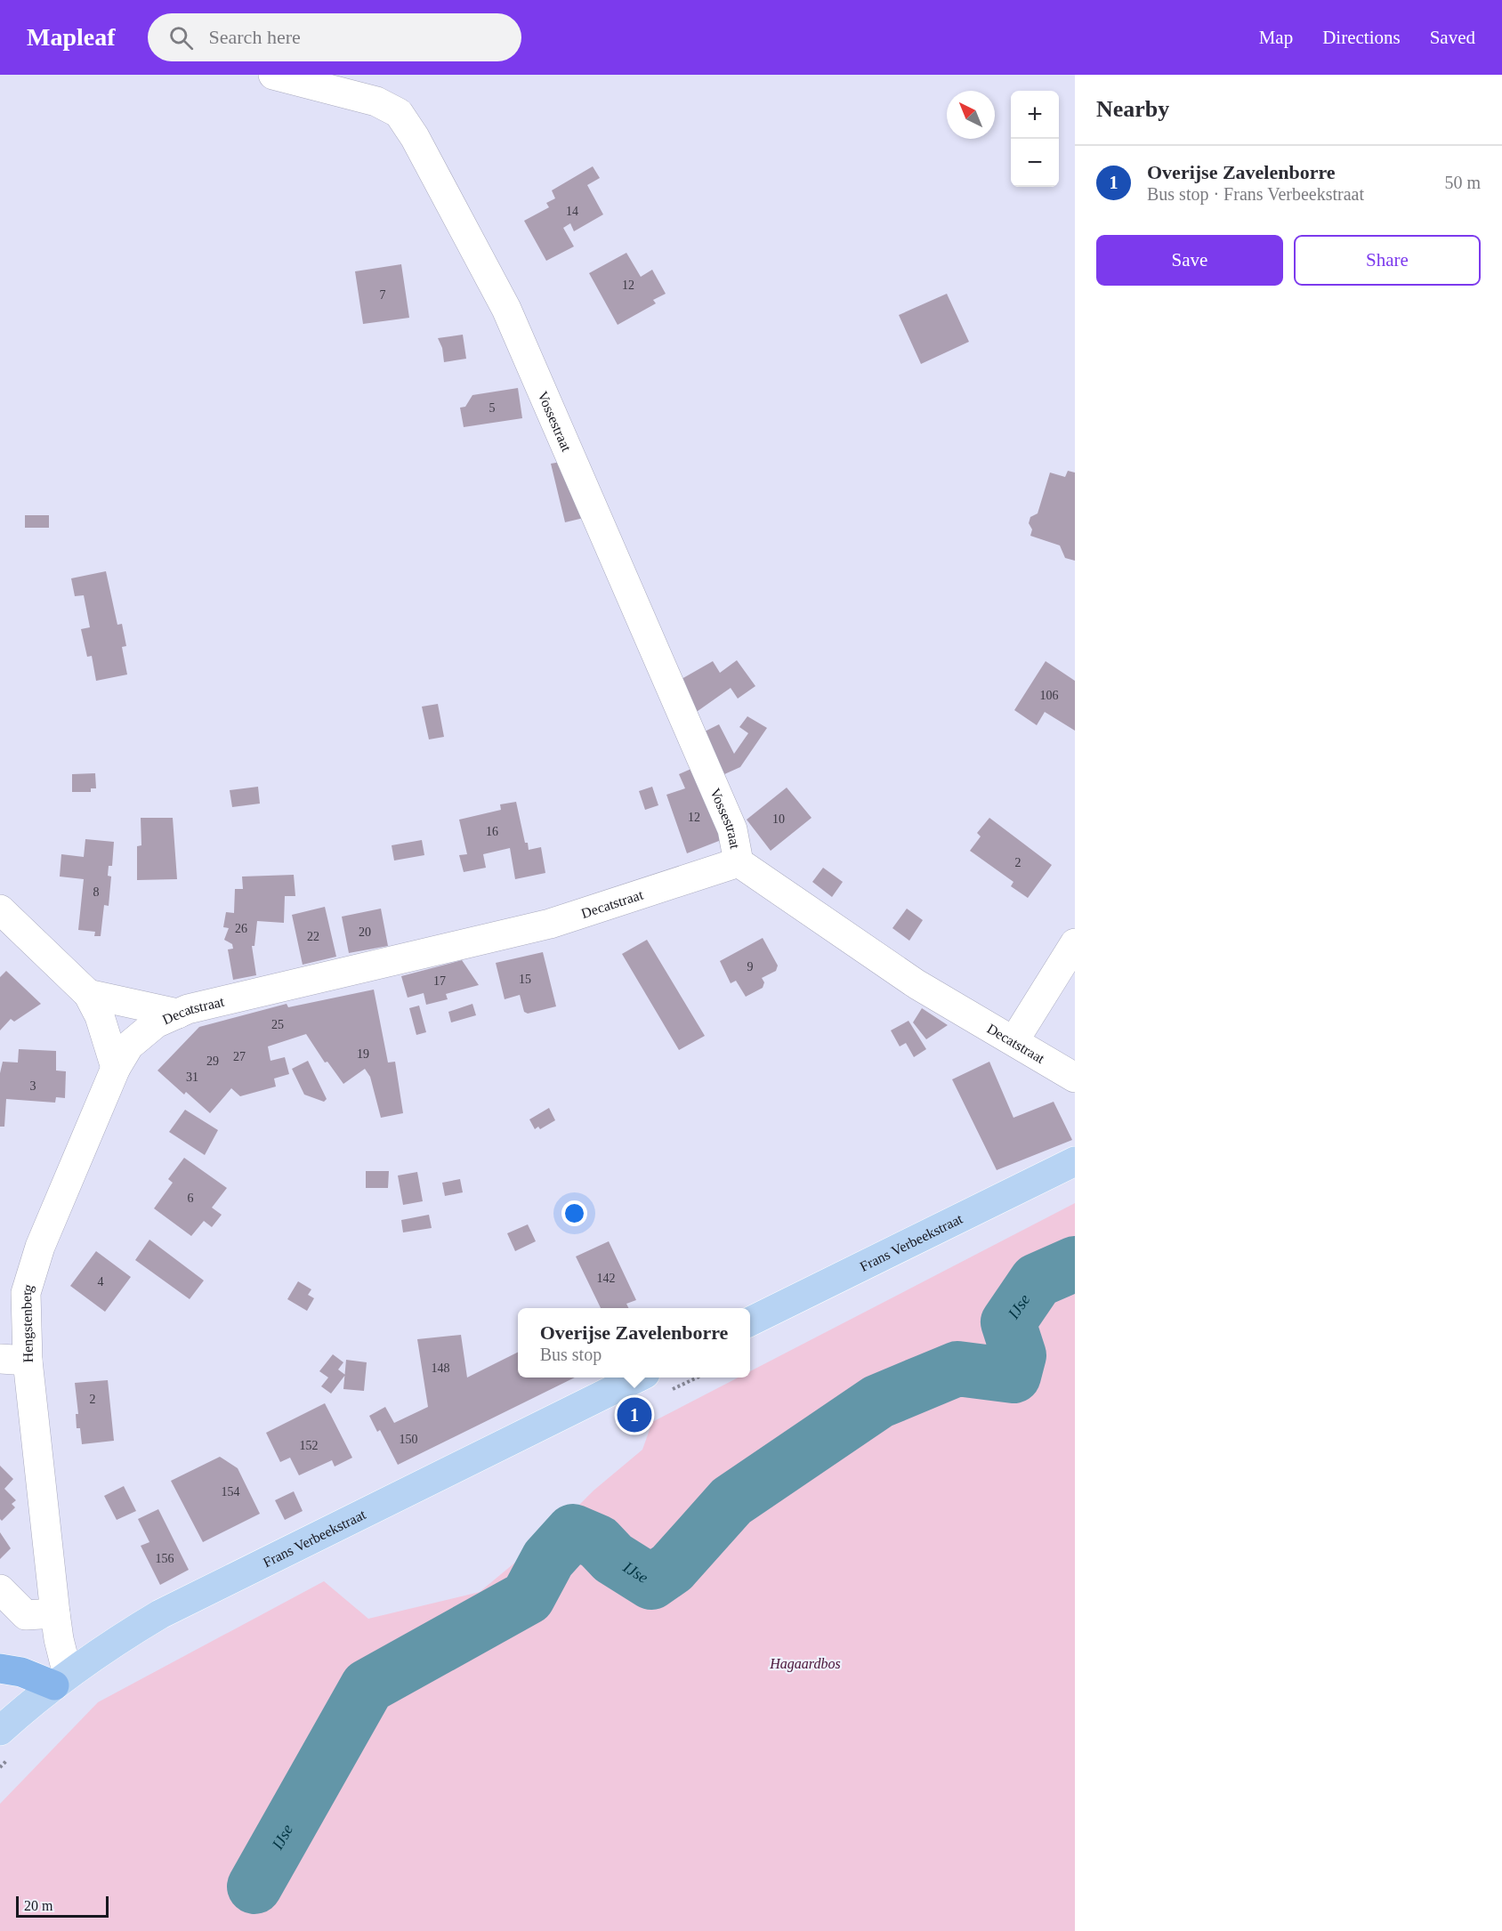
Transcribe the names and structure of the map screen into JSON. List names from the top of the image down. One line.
{"streets":{"main road":["Frans Verbeekstraat"],"street":["Vossestraat","Decatstraat","Hengstenberg"]},"crossings":[["Vossestraat","Decatstraat"],["Decatstraat","Hengstenberg"],["Frans Verbeekstraat","Hengstenberg"]],"water":["IJse"],"parks":["Hagaardbos"],"house_numbers":["14","12","7","5","106","12","10","16","2","8","26","20","22","9","15","17","25","19","27","29","31","3","6","142","4","148","2","150","152","154","156"],"scale_bar":"20 m","north":"top left","page":{"header":"Mapleaf","search":"Search here","nav":["Map","Directions","Saved"],"heading":"Nearby","map_buttons":["+","−"],"list":[{"mark":"1","name":"Overijse Zavelenborre","note":"Bus stop · Frans Verbeekstraat","value":"50 m"}],"buttons":["Save","Share"],"popup":["Overijse Zavelenborre","Bus stop"],"pins":"1","scale":"20 m"}}
